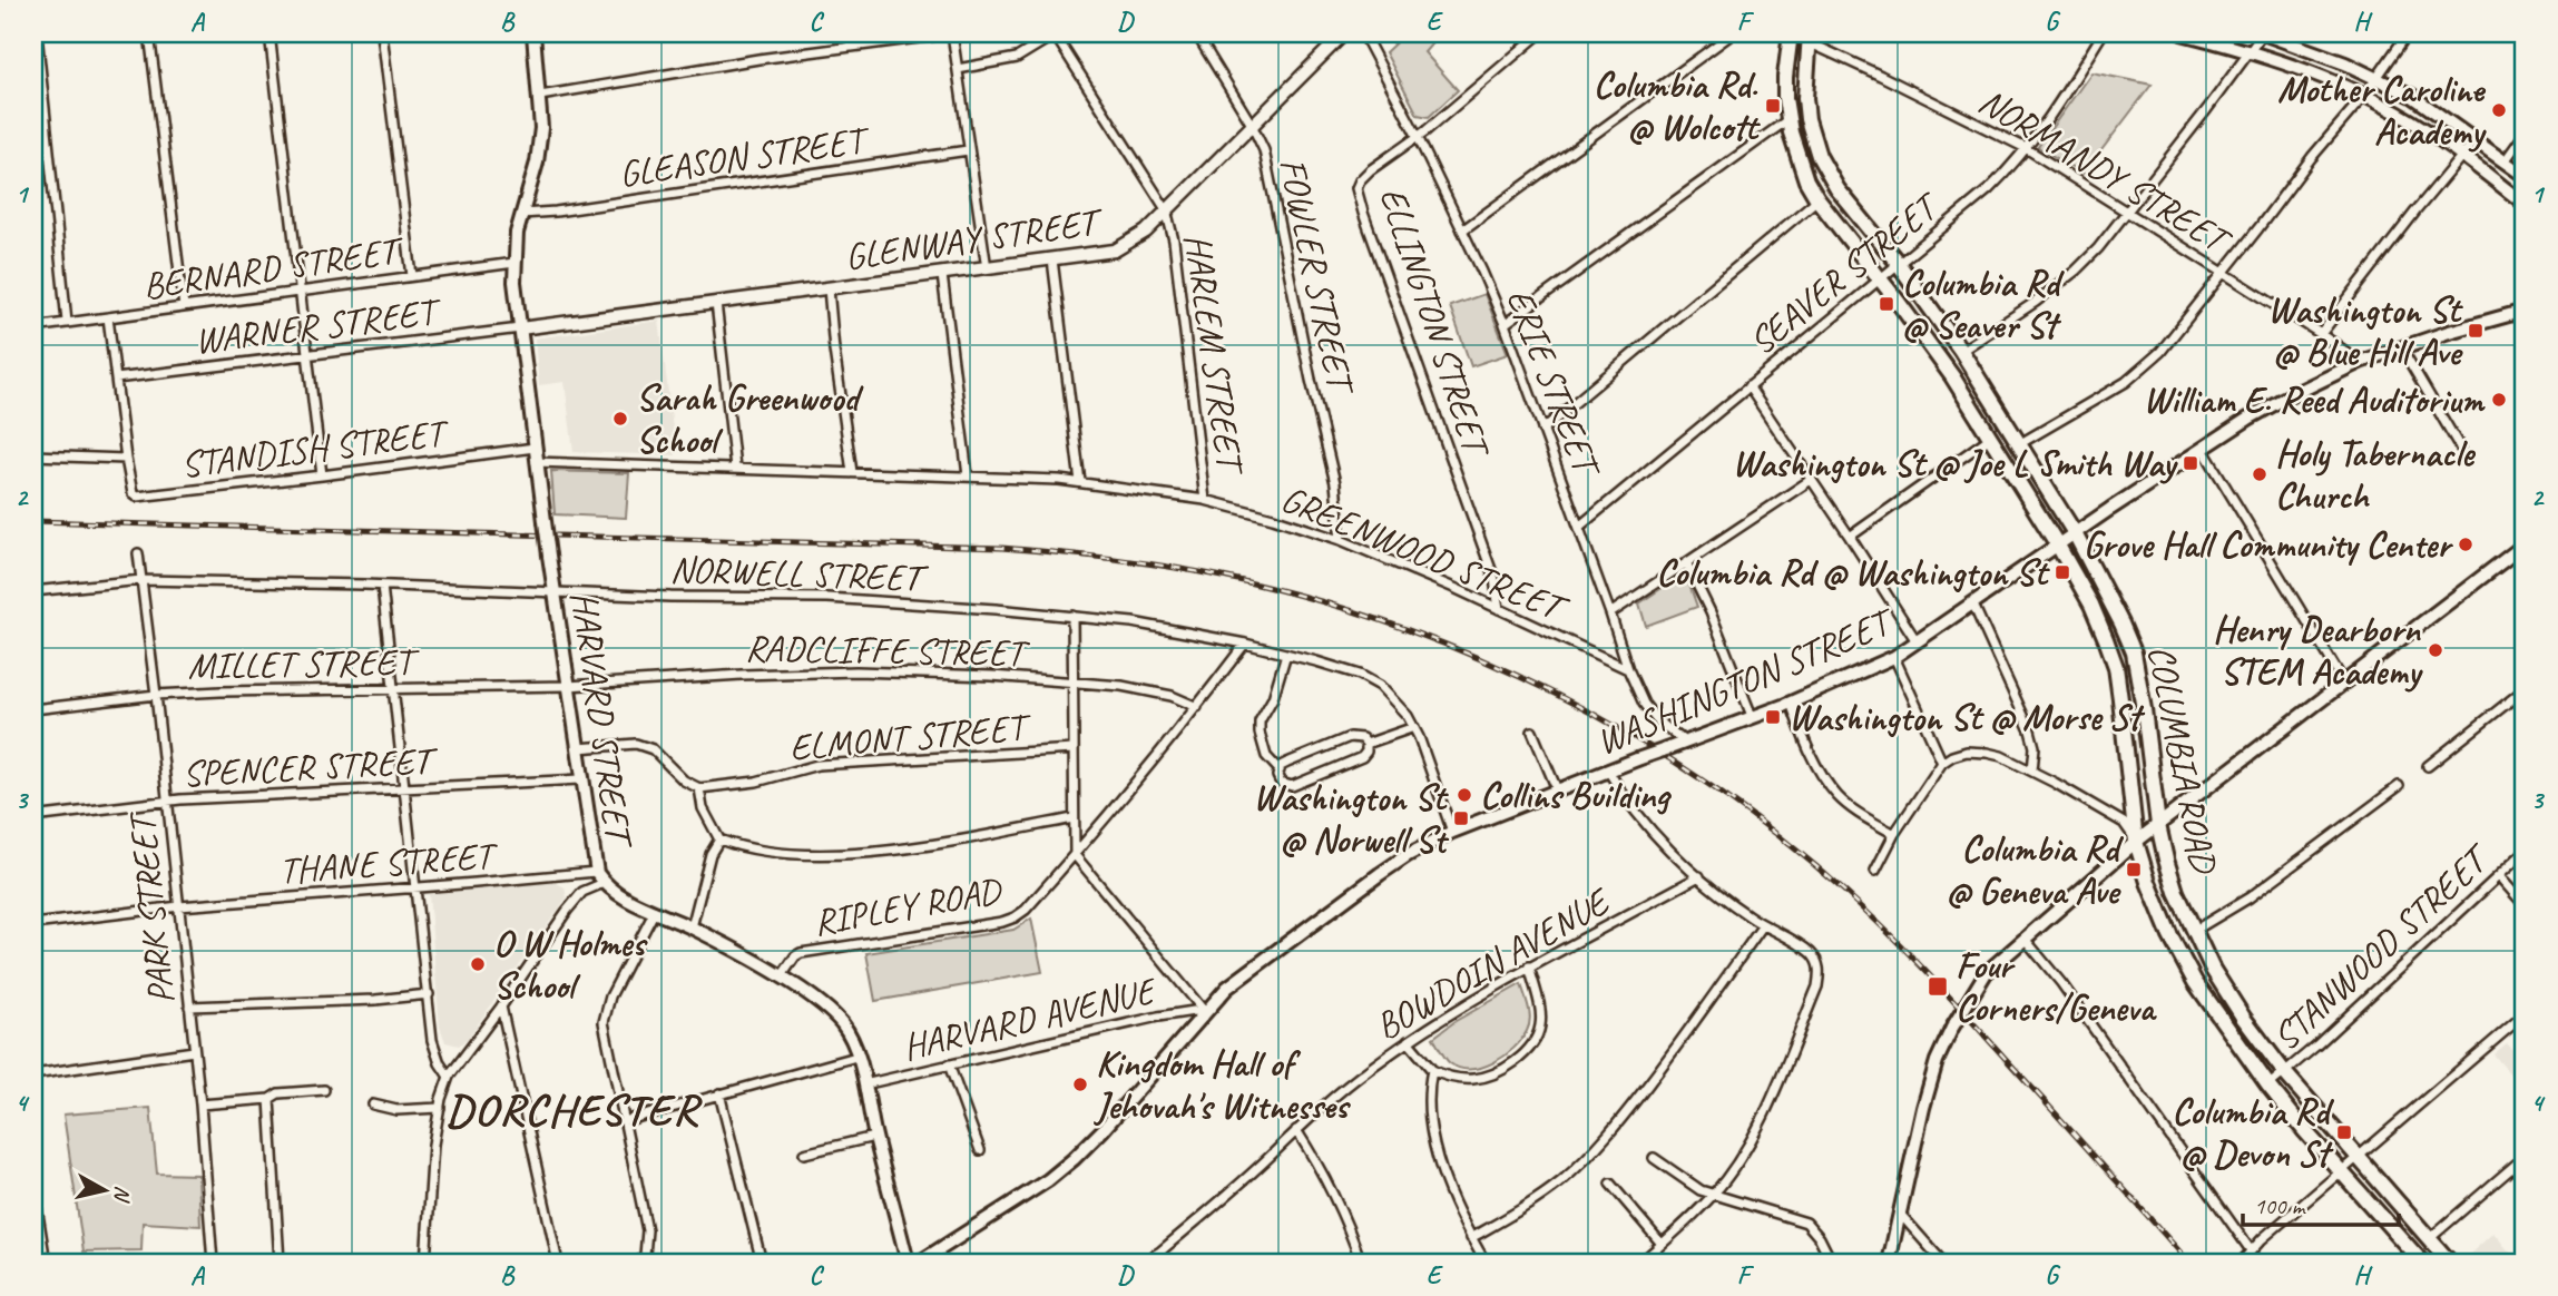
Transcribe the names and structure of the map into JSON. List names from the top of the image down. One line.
{"streets":{"main road":["WASHINGTON STREET","HARVARD STREET","COLUMBIA ROAD"],"street":["GLEASON STREET","NORMANDY STREET","GLENWAY STREET","BERNARD STREET","FOWLER STREET","SEAVER STREET","ELLINGTON STREET","WARNER STREET","HARLEM STREET","ERIE STREET","STANDISH STREET","GREENWOOD STREET","NORWELL STREET","RADCLIFFE STREET","MILLET STREET","ELMONT STREET","SPENCER STREET","THANE STREET","RIPLEY ROAD","PARK STREET","STANWOOD STREET","BOWDOIN AVENUE","HARVARD AVENUE"]},"crossings":[["GLEASON STREET","HARVARD STREET"],["NORMANDY STREET","SEAVER STREET"],["NORMANDY STREET","WASHINGTON STREET"],["NORMANDY STREET","COLUMBIA ROAD"],["GLENWAY STREET","FOWLER STREET"],["GLENWAY STREET","WARNER STREET"],["GLENWAY STREET","HARLEM STREET"],["GLENWAY STREET","HARVARD STREET"],["BERNARD STREET","HARVARD STREET"],["FOWLER STREET","GREENWOOD STREET"],["SEAVER STREET","ERIE STREET"],["SEAVER STREET","COLUMBIA ROAD"],["ELLINGTON STREET","ERIE STREET"],["ELLINGTON STREET","GREENWOOD STREET"],["WARNER STREET","HARVARD STREET"],["HARLEM STREET","GREENWOOD STREET"],["ERIE STREET","GREENWOOD STREET"],["ERIE STREET","WASHINGTON STREET"],["STANDISH STREET","HARVARD STREET"],["GREENWOOD STREET","HARVARD STREET"],["NORWELL STREET","WASHINGTON STREET"],["NORWELL STREET","HARVARD STREET"],["NORWELL STREET","RIPLEY ROAD"],["NORWELL STREET","PARK STREET"],["RADCLIFFE STREET","MILLET STREET"],["RADCLIFFE STREET","HARVARD STREET"],["RADCLIFFE STREET","RIPLEY ROAD"],["MILLET STREET","HARVARD STREET"],["MILLET STREET","PARK STREET"],["WASHINGTON STREET","COLUMBIA ROAD"],["WASHINGTON STREET","HARVARD AVENUE"],["HARVARD STREET","SPENCER STREET"],["HARVARD STREET","THANE STREET"],["HARVARD STREET","RIPLEY ROAD"],["HARVARD STREET","HARVARD AVENUE"],["COLUMBIA ROAD","STANWOOD STREET"],["SPENCER STREET","PARK STREET"],["THANE STREET","PARK STREET"]],"districts":["DORCHESTER"],"places":{"transit":["Columbia Rd. @ Wolcott","Columbia Rd @ Seaver St","Washington St @ Blue Hill Ave","Washington St @ Joe L Smith Way","Columbia Rd @ Washington St","Washington St @ Morse St","Washington St @ Norwell St","Columbia Rd @ Geneva Ave","Four Corners/Geneva","Columbia Rd @ Devon St"],"other":["Mother Caroline Academy","William E. Reed Auditorium","Sarah Greenwood School","Holy Tabernacle Church","Grove Hall Community Center","Henry Dearborn STEM Academy","Collins Building","O W Holmes School","Kingdom Hall of Jehovah's Witnesses"]},"scale_bar":"100 m","north":"right","grid":{"columns":["A","B","C","D","E","F","G","H"],"rows":["1","2","3","4"]}}
